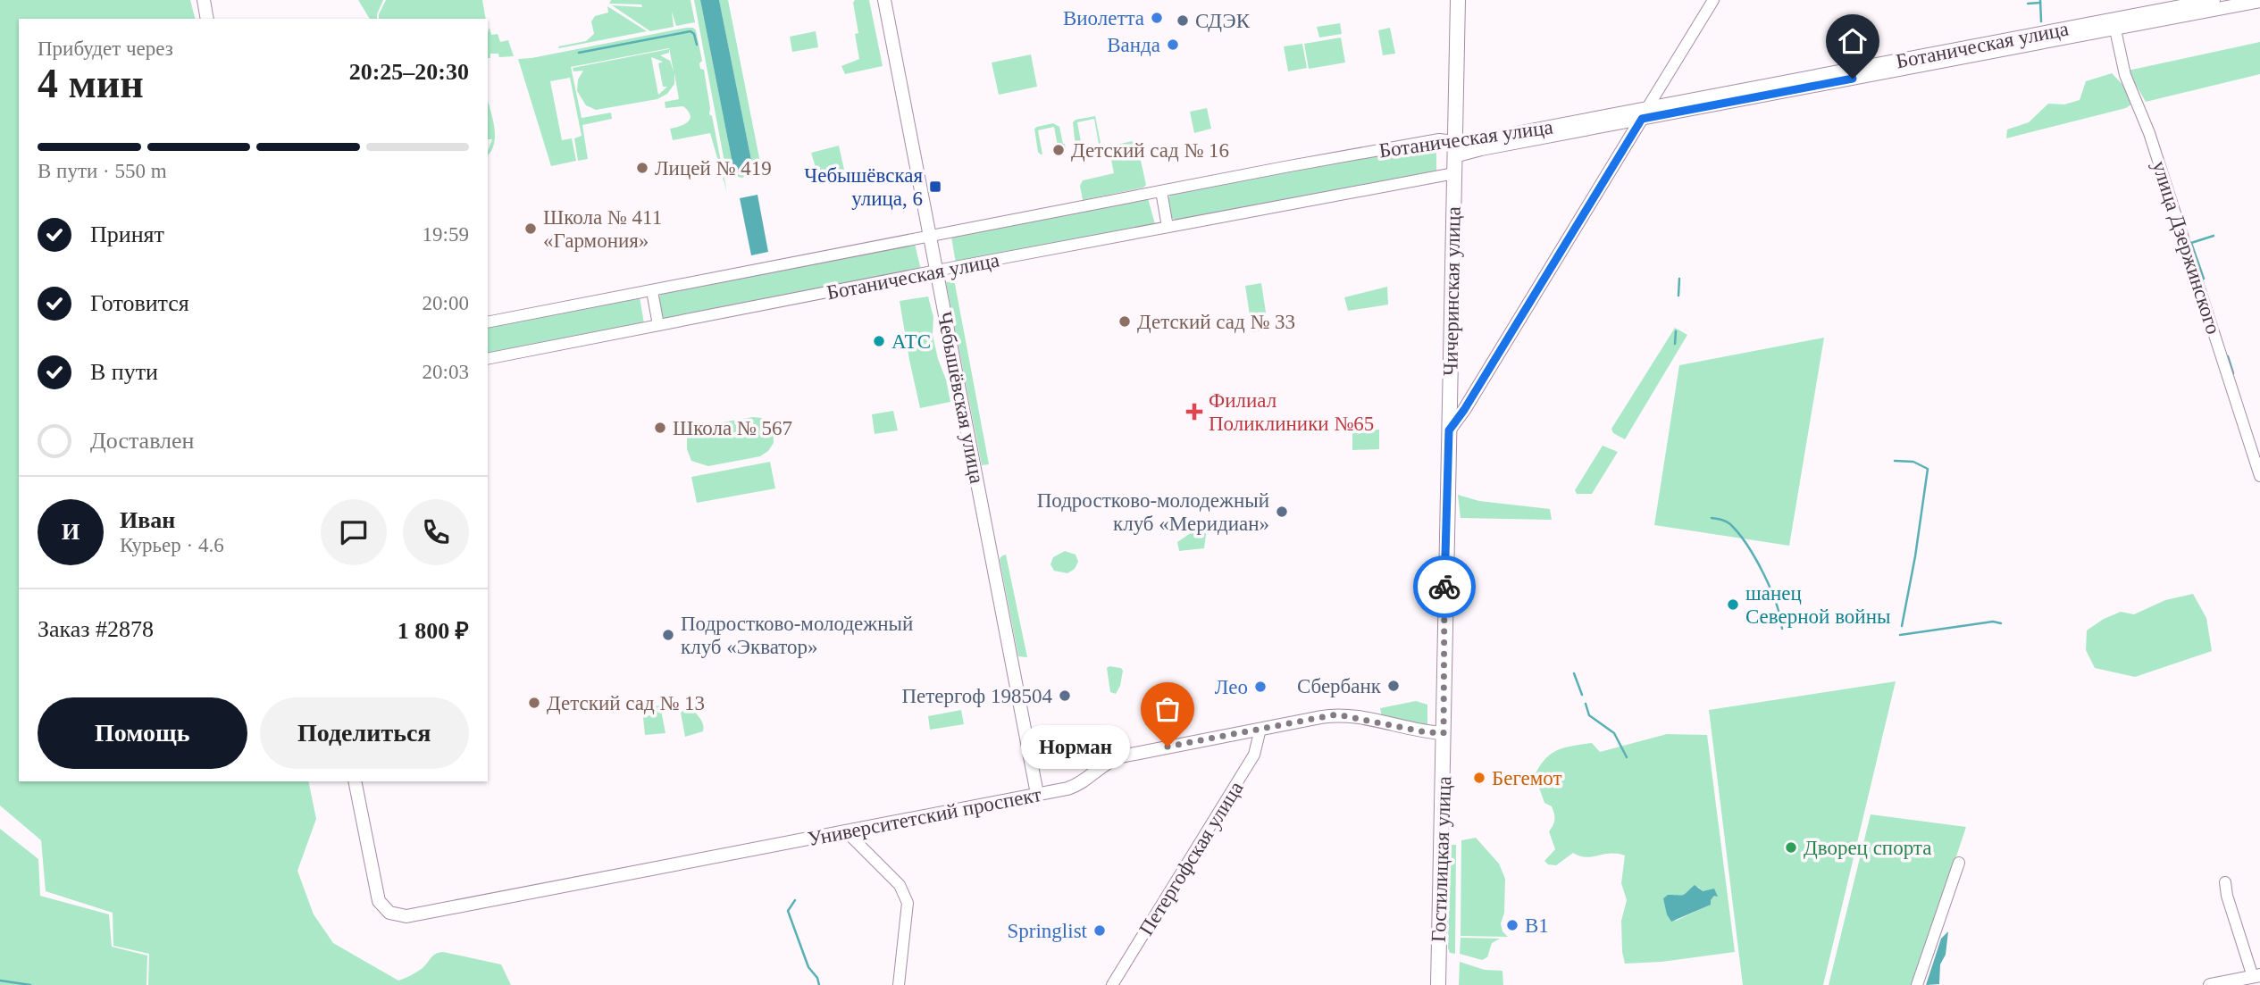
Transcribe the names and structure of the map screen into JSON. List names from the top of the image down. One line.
{"streets":{"main road":["Чичеринская улица","Гостилицкая улица"],"street":["Ботаническая улица","улица Дзержинского","Чебышёвская улица","Университетский проспект","Петергофская улица"]},"crossings":[["Ботаническая улица","улица Дзержинского"],["Ботаническая улица","Чичеринская улица"],["Ботаническая улица","Чебышёвская улица"],["Чичеринская улица","Университетский проспект"],["Чичеринская улица","Гостилицкая улица"],["Чебышёвская улица","Университетский проспект"],["Университетский проспект","Петергофская улица"],["Университетский проспект","Гостилицкая улица"]],"places":{"other":["Виолетта","СДЭК","Ванда","Детский сад № 16","Лицей № 419","Школа № 411 «Гармония»","Детский сад № 33","АТС","Школа № 567","Подростково-молодежный клуб «Меридиан»","шанец Северной войны","Подростково-молодежный клуб «Экватор»","Сбербанк","Лео","Петергоф 198504","Детский сад № 13","Норман","Бегемот","Дворец спорта","В1","Springlist"],"transit":["Чебышёвская улица, 6"],"health":["Филиал Поликлиники №65"]},"page":{"heading":["4 мин","Прибудет через","20:25–20:30"],"panel":["Иван","Курьер · 4.6","Заказ #2878","1 800 ₽"],"bar":"В пути · 550 m","list":[["Принят","19:59"],["Готовится","20:00"],["В пути","20:03"],"Доставлен"],"round":"И","buttons":["Помощь","Поделиться"],"bubble":"Норман"}}
